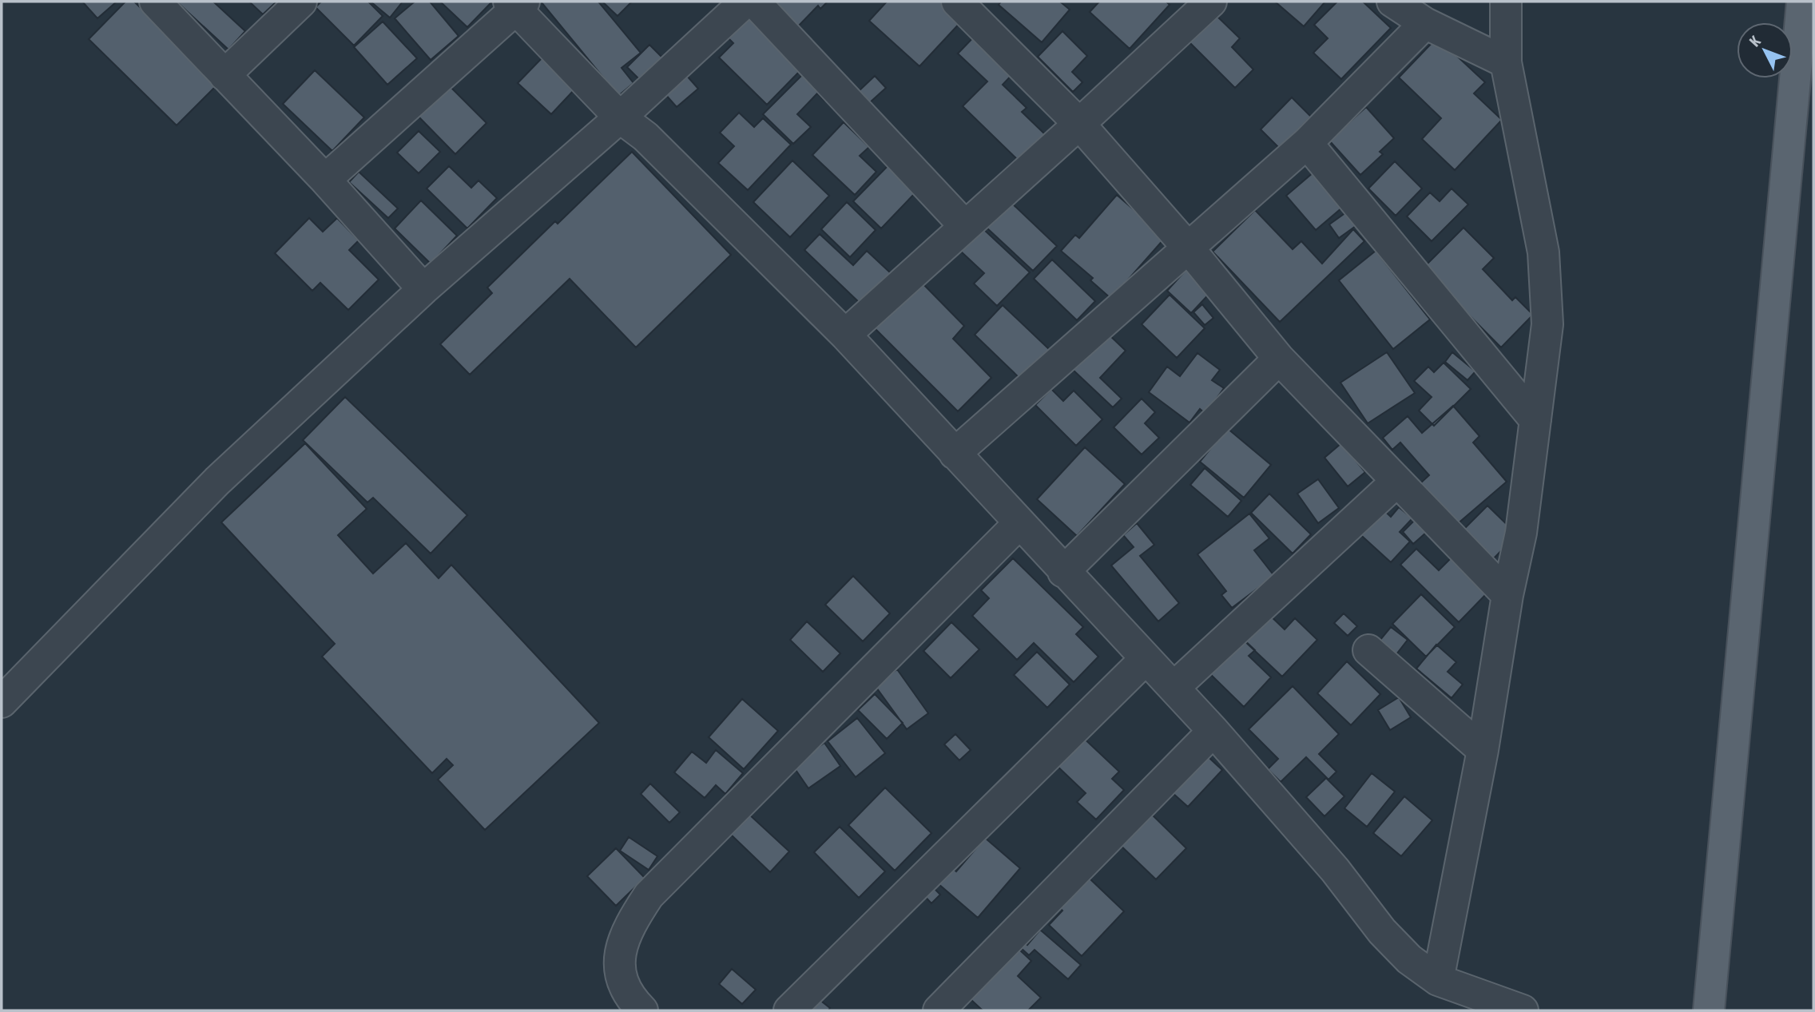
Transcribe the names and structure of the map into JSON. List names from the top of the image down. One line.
{"north":"top left"}
